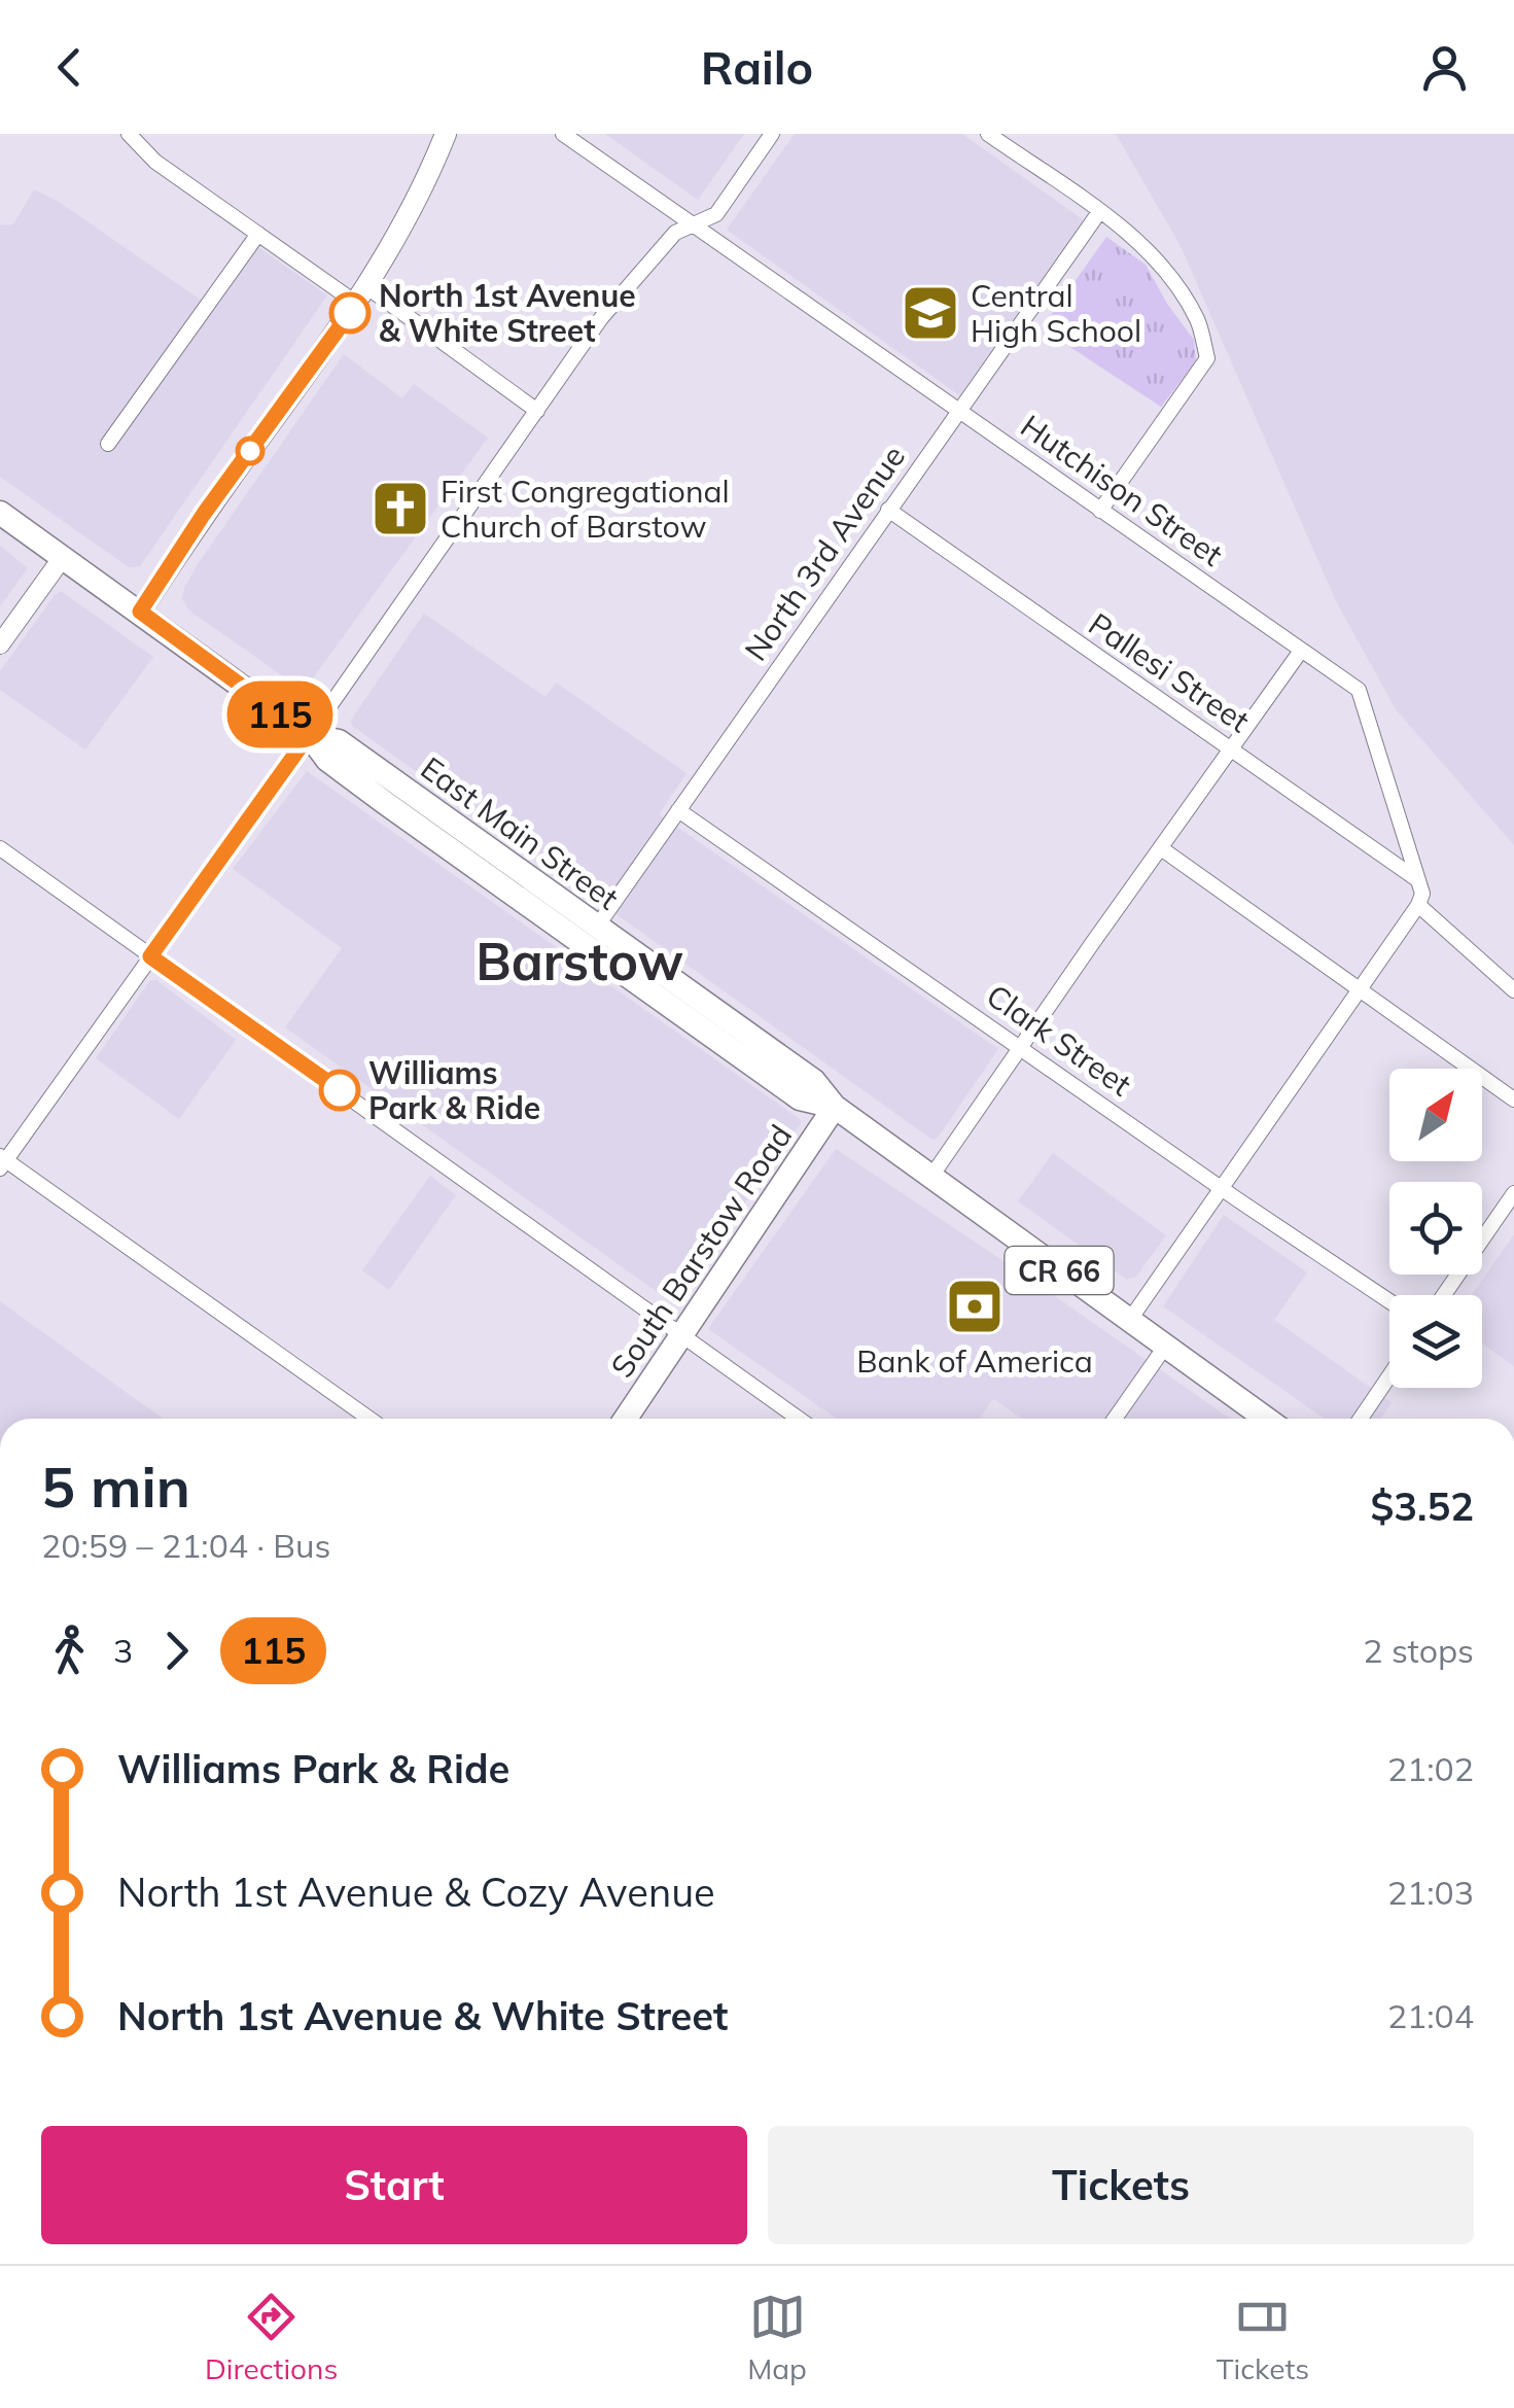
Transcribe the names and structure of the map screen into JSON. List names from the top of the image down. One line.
{"streets":{"main road":["East Main Street","South Barstow Road","CR 66"],"street":["Hutchison Street","North 3rd Avenue","Pallesi Street","Clark Street"]},"crossings":[["Hutchison Street","North 3rd Avenue"],["Hutchison Street","Pallesi Street"],["North 3rd Avenue","Pallesi Street"],["North 3rd Avenue","East Main Street"],["North 3rd Avenue","Clark Street"],["East Main Street","South Barstow Road"],["East Main Street","CR 66"]],"districts":["Barstow"],"places":{"other":["North 1st Avenue & White Street","Williams Park & Ride"],"school or university":["Central High School"],"church":["First Congregational Church of Barstow"],"bank":["Bank of America"]},"lines":["bus line 115"],"north":"top right","page":{"header":"Railo","on_map":"115","heading":["5 min","20:59 – 21:04 · Bus","$3.52"],"legs":["3","115","2 stops"],"list":[{"name":"Williams Park & Ride","value":"21:02"},{"name":"North 1st Avenue & Cozy Avenue","value":"21:03"},{"name":"North 1st Avenue & White Street","value":"21:04"}],"buttons":["Start","Tickets"],"tabs":["Directions","Map","Tickets"]}}
